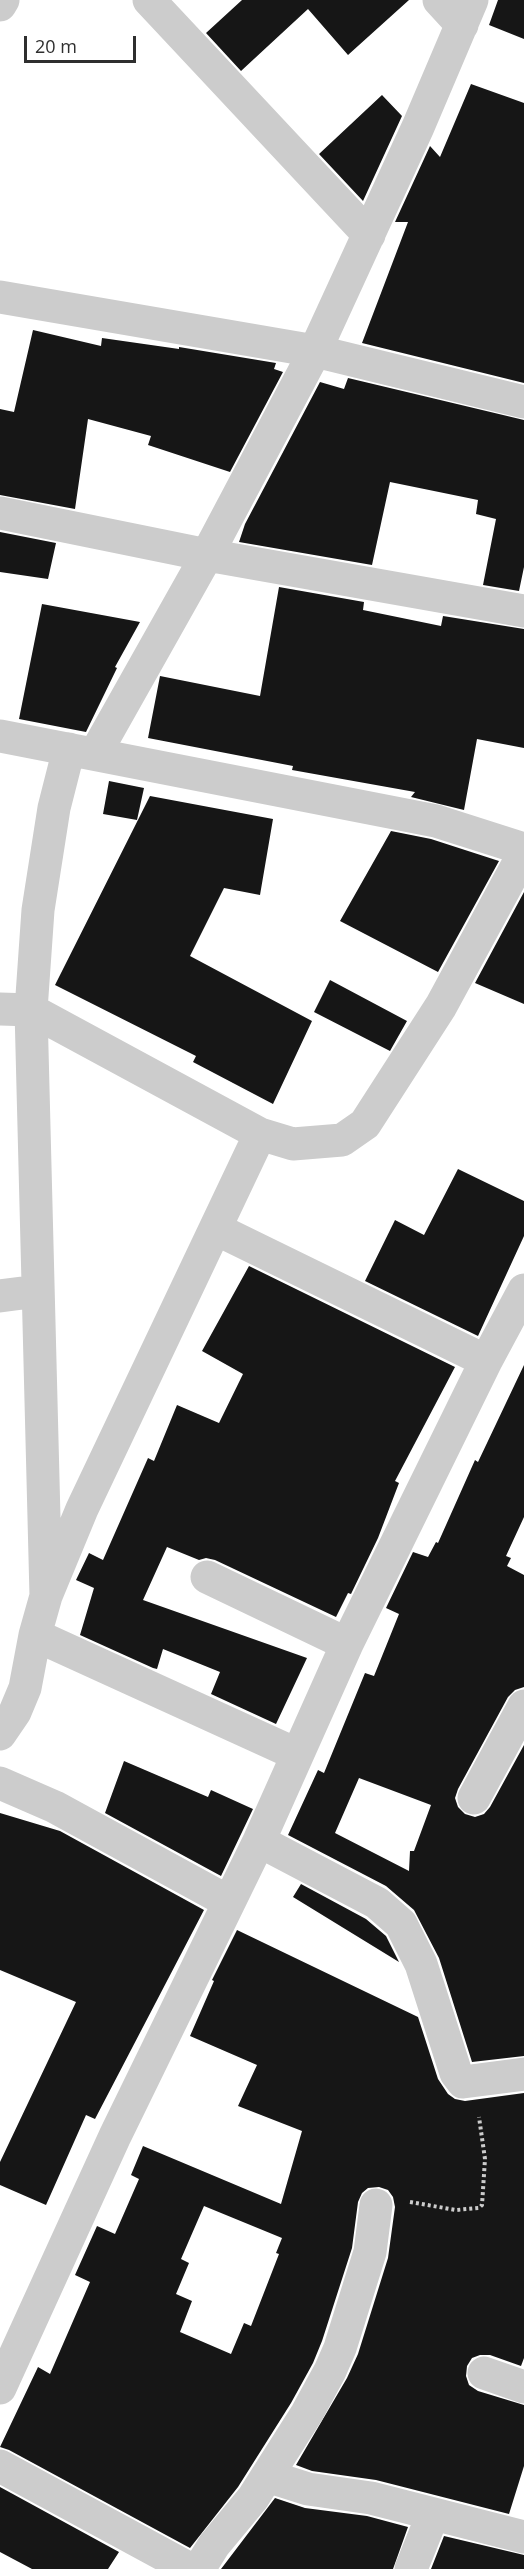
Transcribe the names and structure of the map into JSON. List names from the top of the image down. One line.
{"scale_bar":"20 m"}
